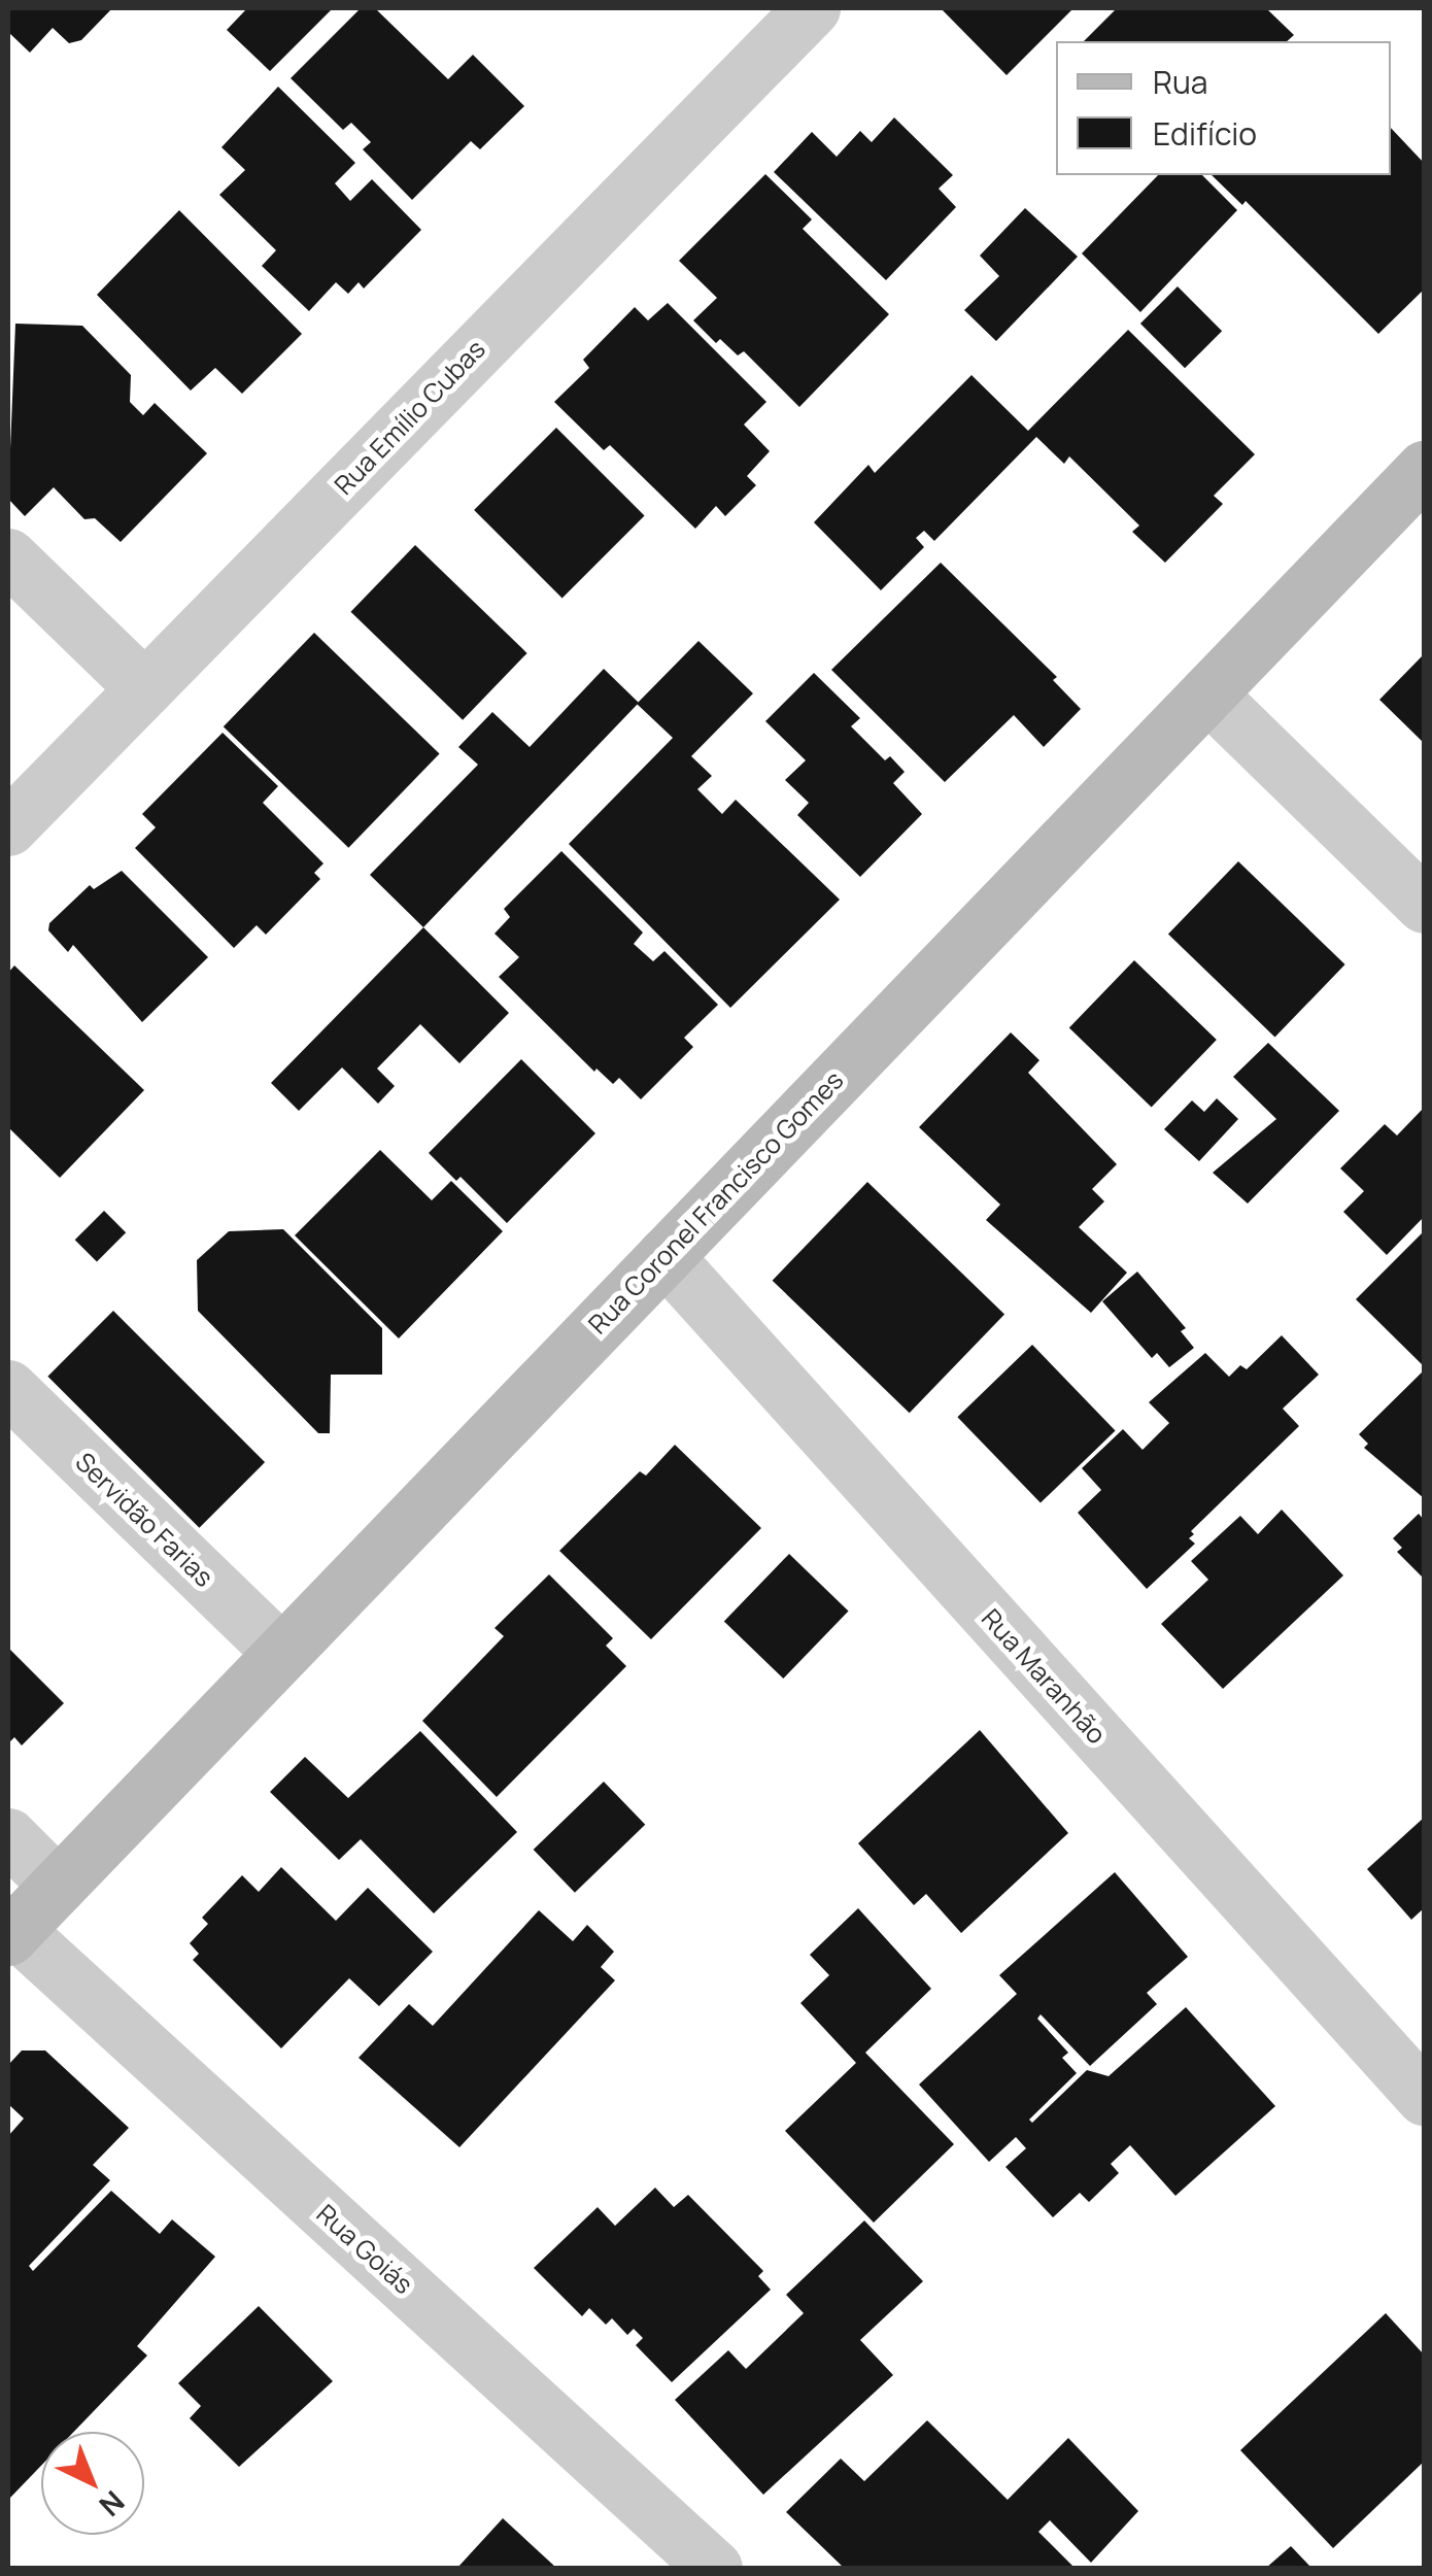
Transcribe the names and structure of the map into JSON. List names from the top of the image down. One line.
{"streets":{"main road":["Rua Coronel Francisco Gomes"],"street":["Rua Emílio Cubas","Servidão Farias","Rua Maranhão","Rua Goiás"]},"crossings":[["Rua Coronel Francisco Gomes","Servidão Farias"],["Rua Coronel Francisco Gomes","Rua Maranhão"],["Rua Coronel Francisco Gomes","Rua Goiás"]],"legend":["Rua","Edifício"],"north":"bottom right"}
